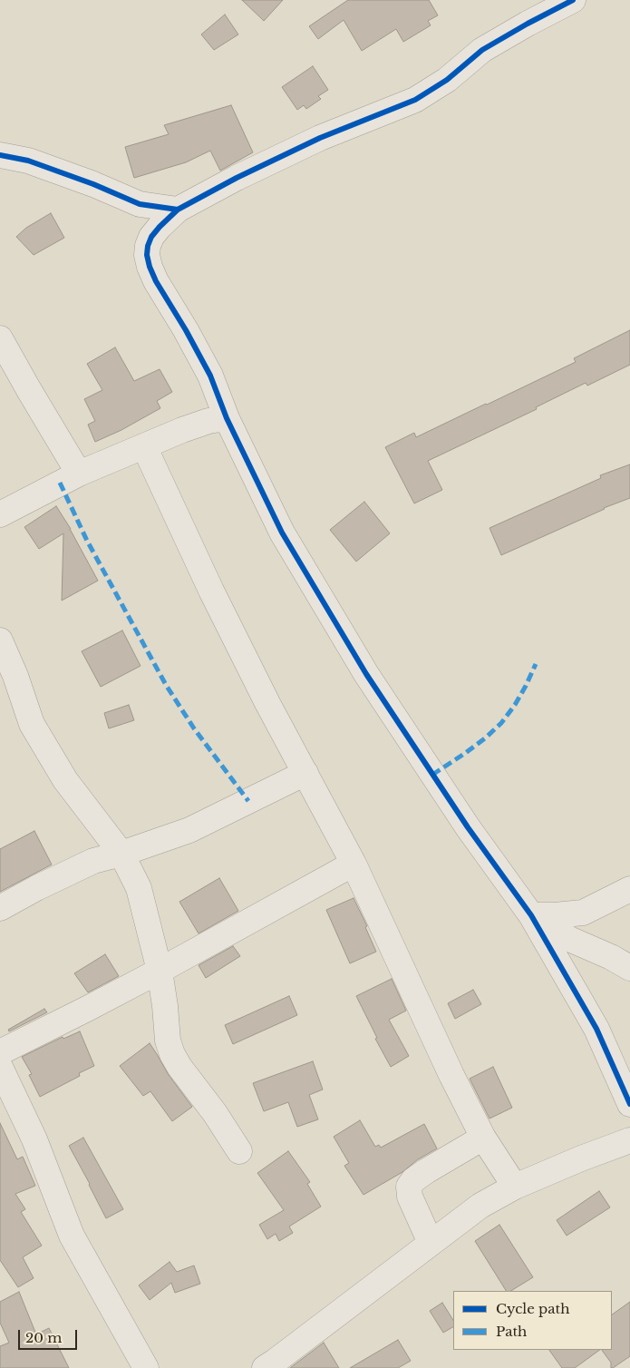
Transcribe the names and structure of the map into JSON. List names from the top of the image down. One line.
{"legend":["Cycle path","Path"],"scale_bar":"20 m"}
